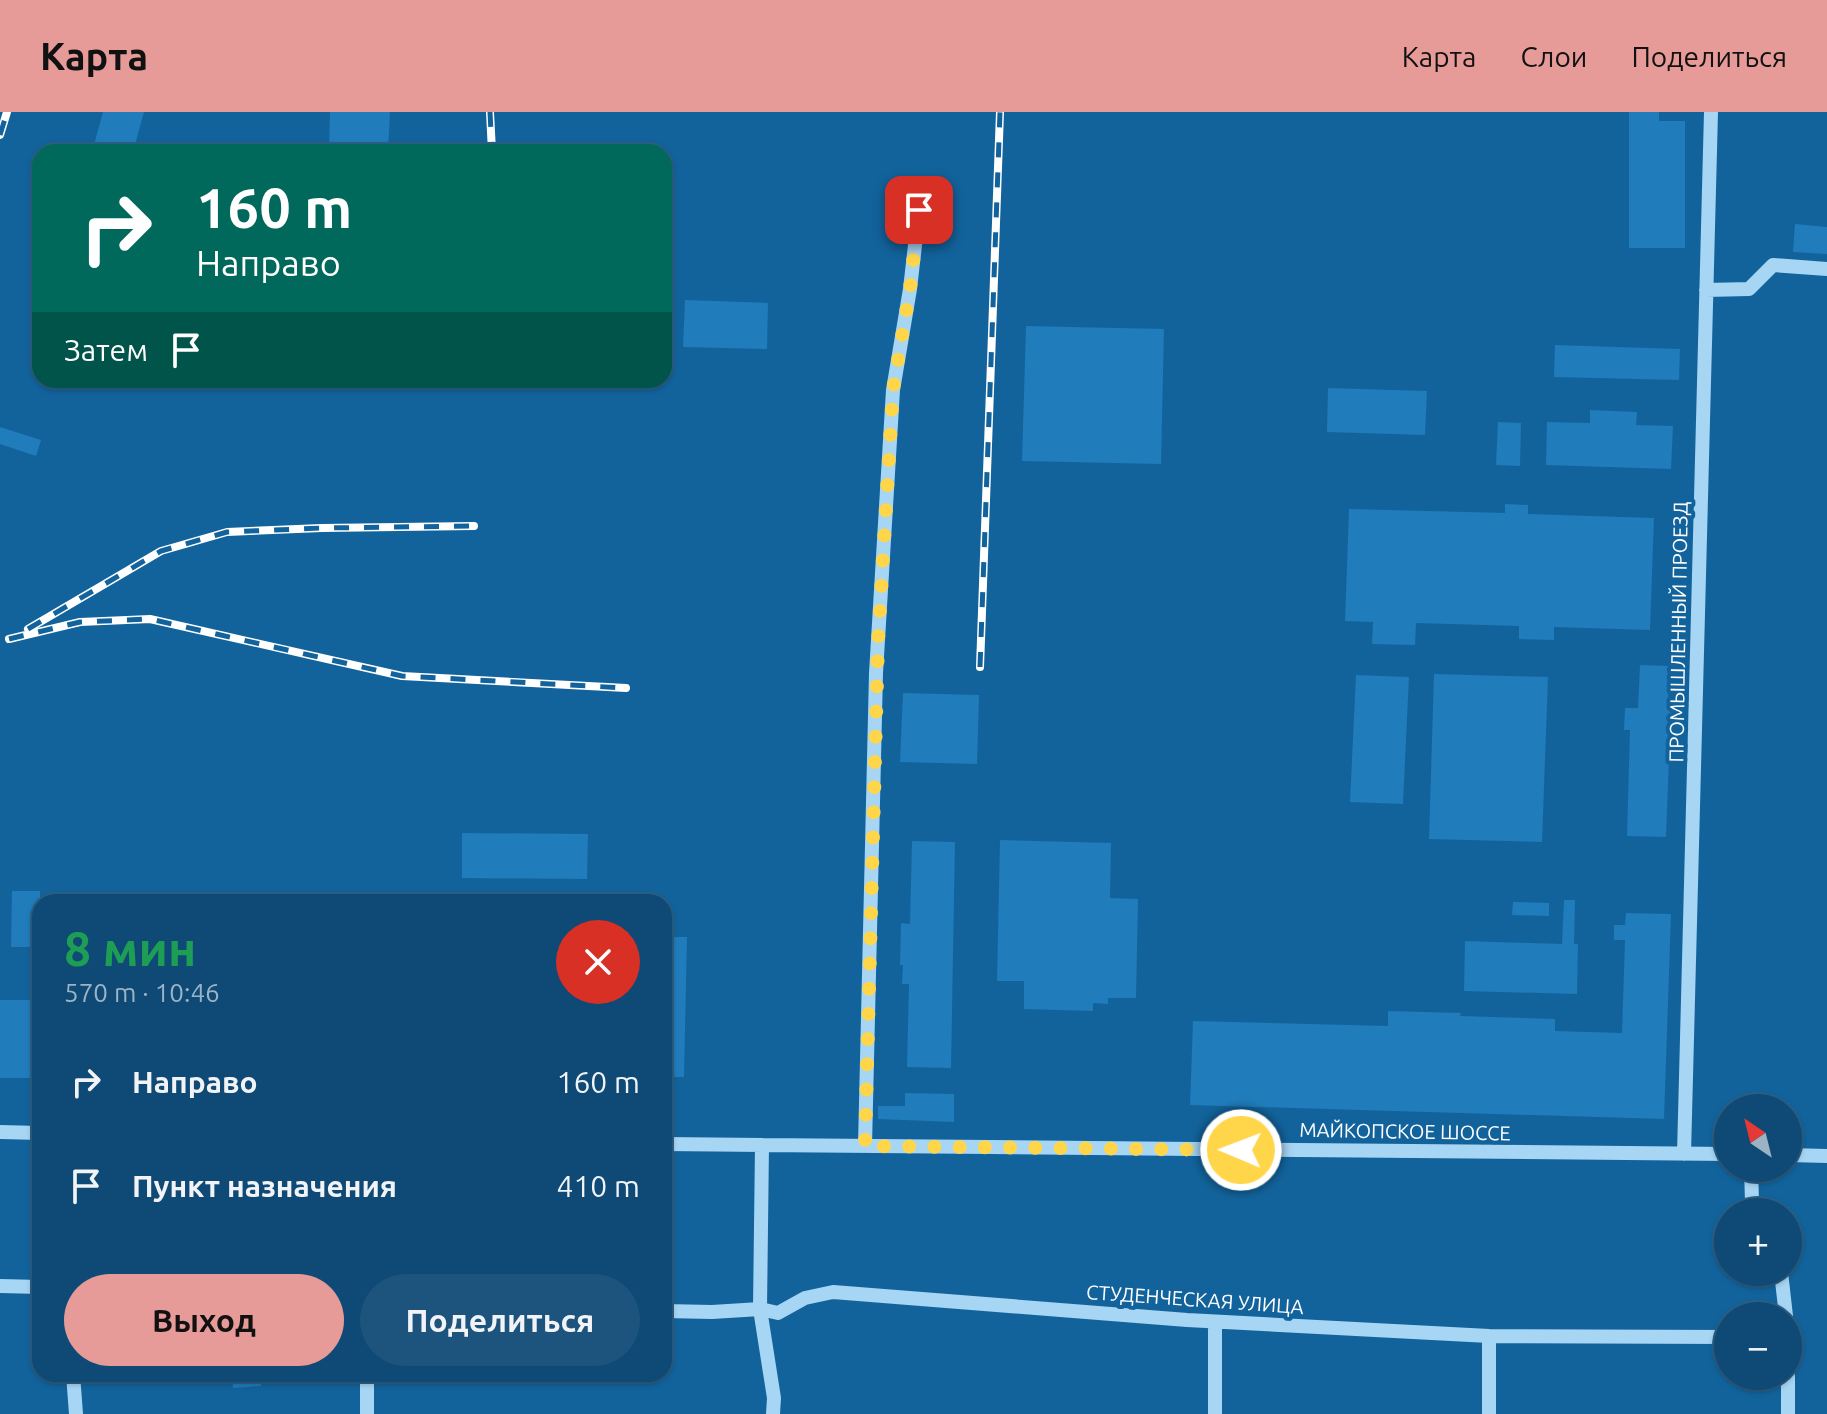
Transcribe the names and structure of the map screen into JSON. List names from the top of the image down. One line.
{"streets":{"street":["ПРОМЫШЛЕННЫЙ ПРОЕЗД","МАЙКОПСКОЕ ШОССЕ","СТУДЕНЧЕСКАЯ УЛИЦА"]},"crossings":[["ПРОМЫШЛЕННЫЙ ПРОЕЗД","МАЙКОПСКОЕ ШОССЕ"]],"north":"top left","page":{"header":"Карта","nav":["Карта","Слои","Поделиться"],"turn":["160 m","Направо"],"then":"Затем","heading":["8 мин","570 m · 10:46"],"list":[{"name":"Направо","value":"160 m"},{"name":"Пункт назначения","value":"410 m"}],"map_buttons":["+","−"],"buttons":["Выход","Поделиться"]}}
